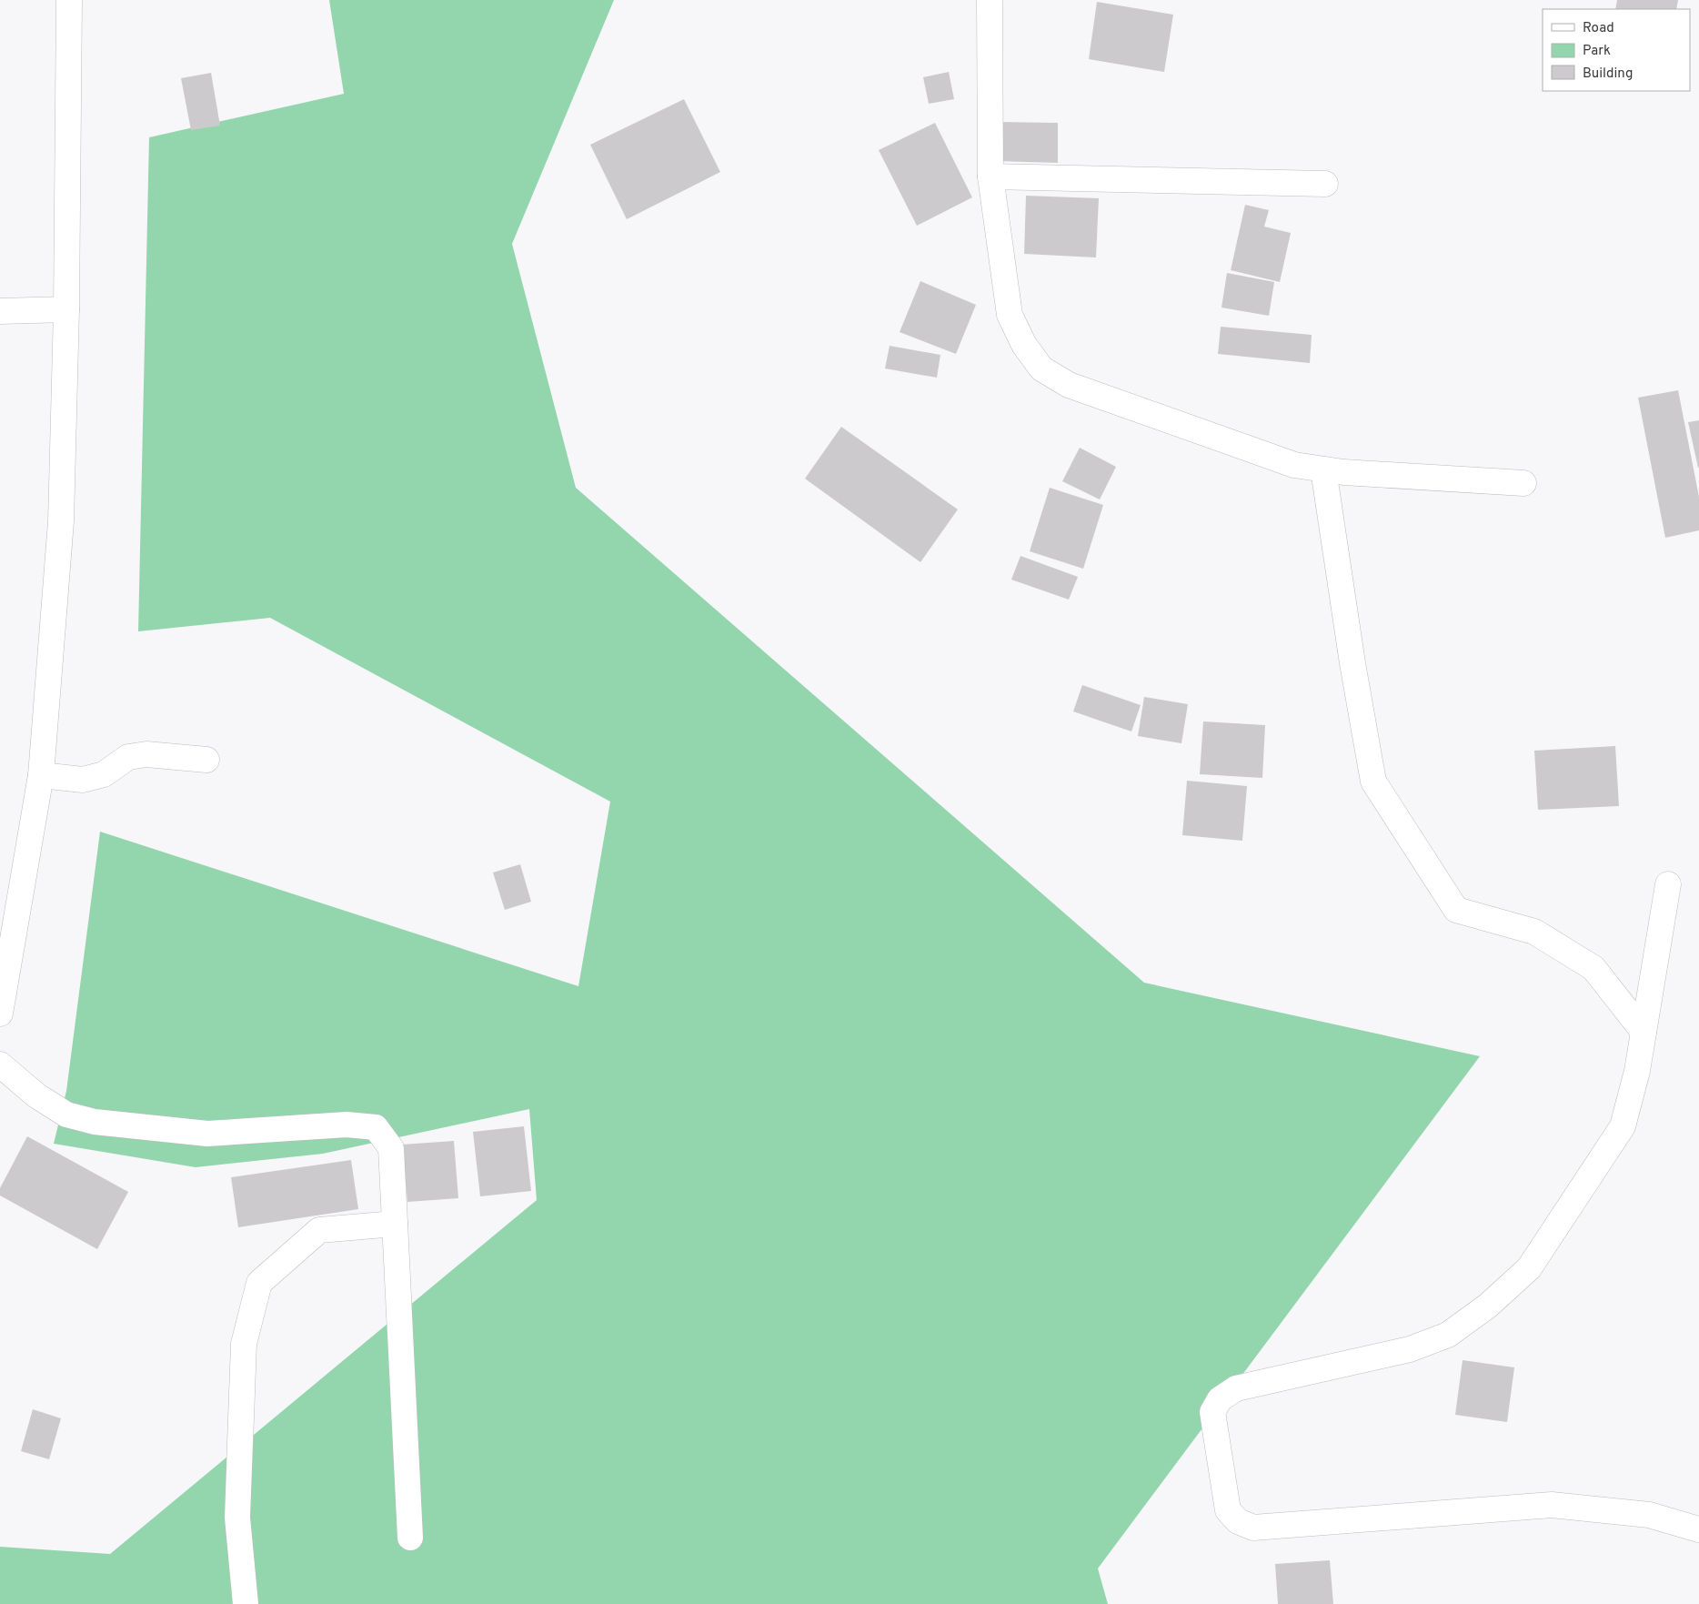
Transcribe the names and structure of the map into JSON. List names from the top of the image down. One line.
{"legend":["Road","Park","Building"]}
